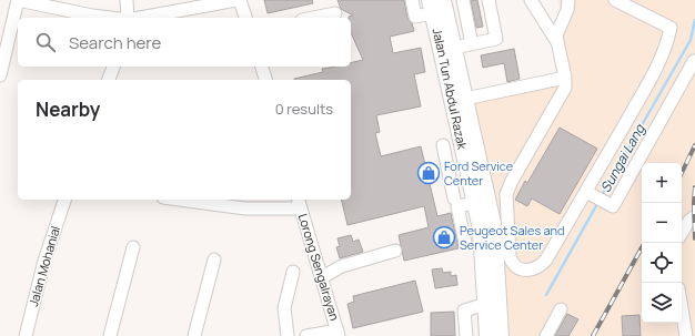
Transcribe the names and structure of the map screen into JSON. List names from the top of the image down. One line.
{"streets":{"main road":["Jalan Tun Abdul Razak"],"street":["Jalan Mohanial","Lorong Sengalrayan"]},"water":["Sungai Lang"],"places":{"shop":["Ford Service Center","Peugeot Sales and Service Center"]},"page":{"search":"Search here","heading":["Nearby","0 results"],"map_buttons":["+","−"]}}
